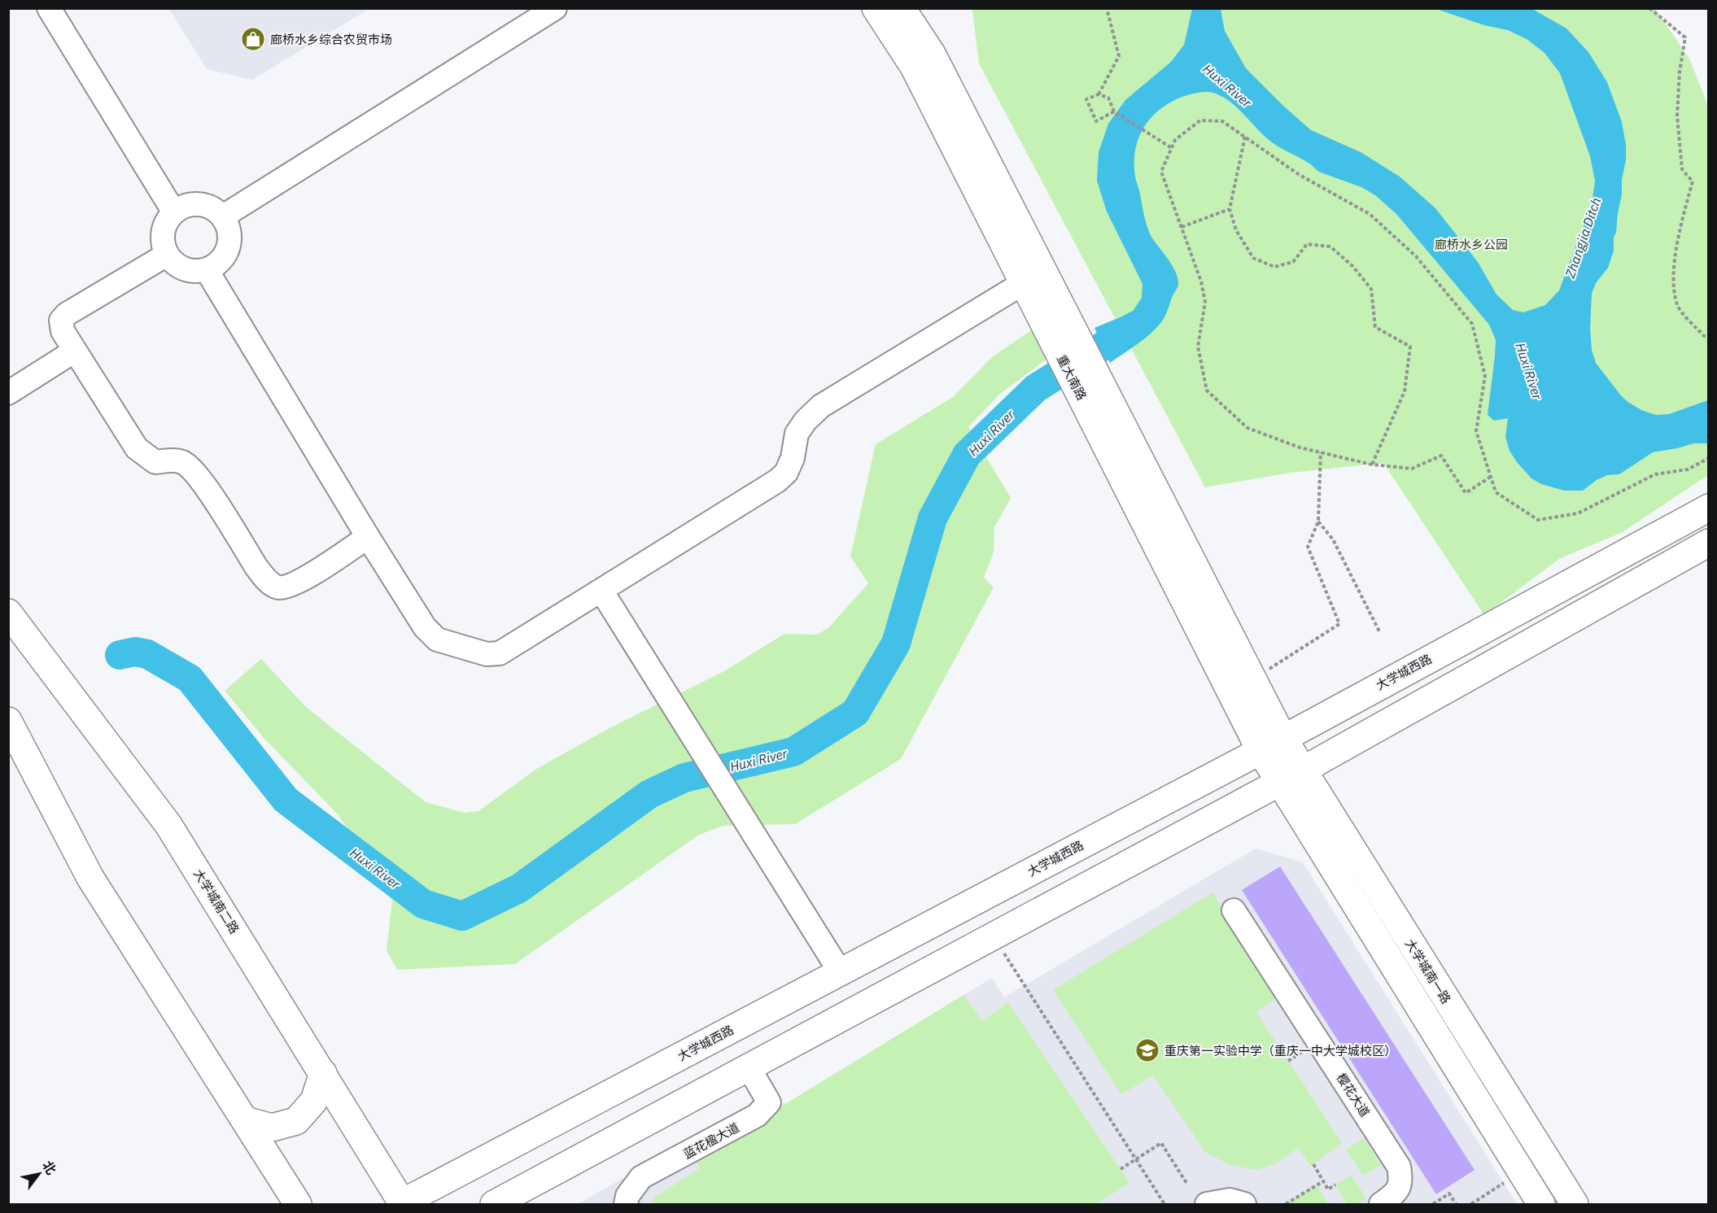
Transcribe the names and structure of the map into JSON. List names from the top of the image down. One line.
{"streets":{"main road":["重大南路","大学城西路","大学城南二路","大学城南一路"],"street":["樱花大道","蓝花楹大道"]},"crossings":[["重大南路","大学城西路"],["重大南路","大学城南一路"],["大学城西路","大学城南二路"],["大学城西路","大学城南一路"]],"water":["Huxi River","Zhangjia Ditch"],"parks":["廊桥水乡公园"],"places":{"shop":["廊桥水乡综合农贸市场"],"school or university":["重庆第一实验中学（重庆一中大学城校区）"]},"north":"top right"}
